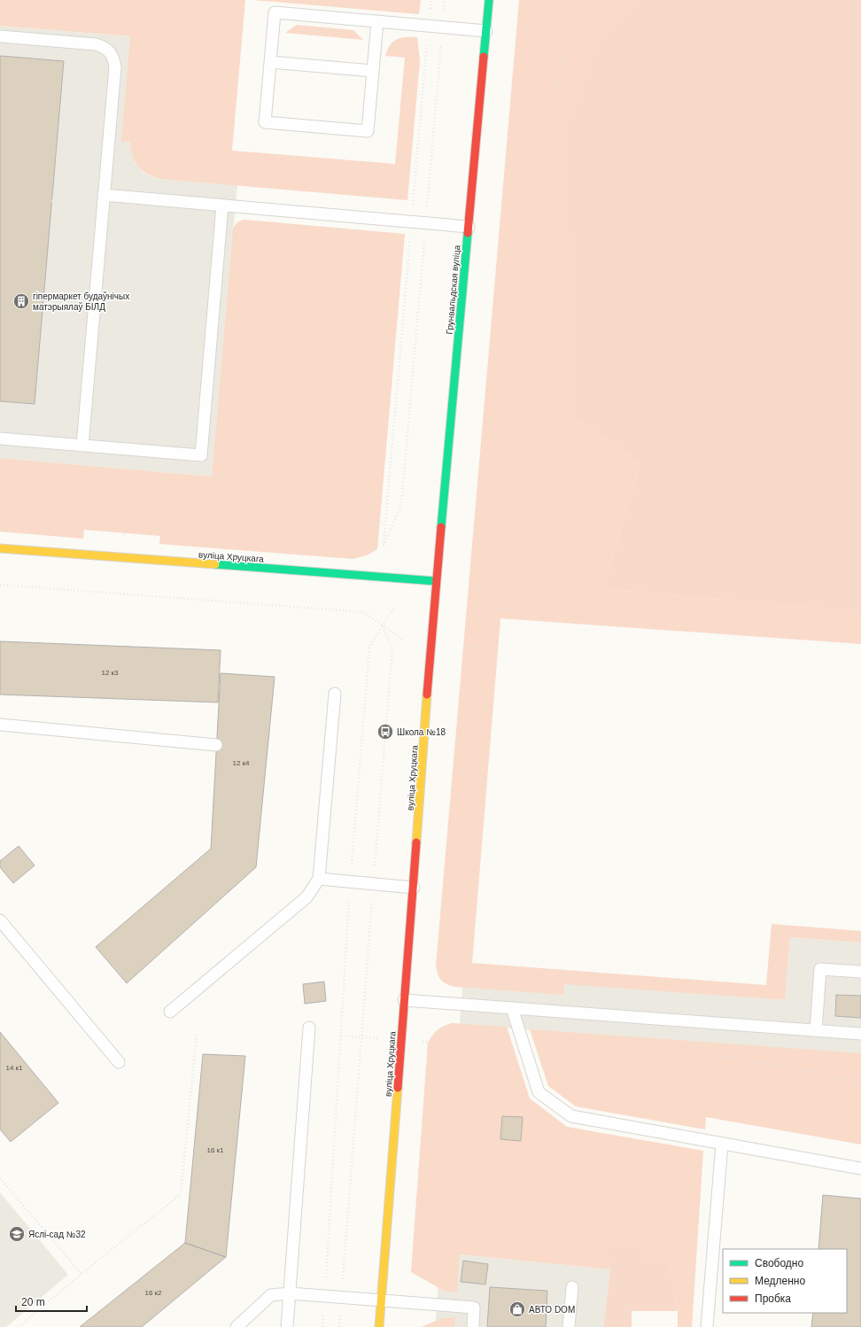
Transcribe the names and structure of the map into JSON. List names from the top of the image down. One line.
{"streets":{"main road":["Грунвальдская вуліца","вуліца Хруцкага"]},"crossings":[["Грунвальдская вуліца","вуліца Хруцкага"]],"places":{"building":["гіпермаркет будаўнічых матэрыялаў БІЛД"],"bus stop":["Школа №18"],"school or university":["Яслі-сад №32"],"shop":["АВТО DOM"]},"house_numbers":["12 к3","12 к4","14 к1","16 к1","16 к2"],"legend":["Свободно","Медленно","Пробка"],"scale_bar":"20 m"}
